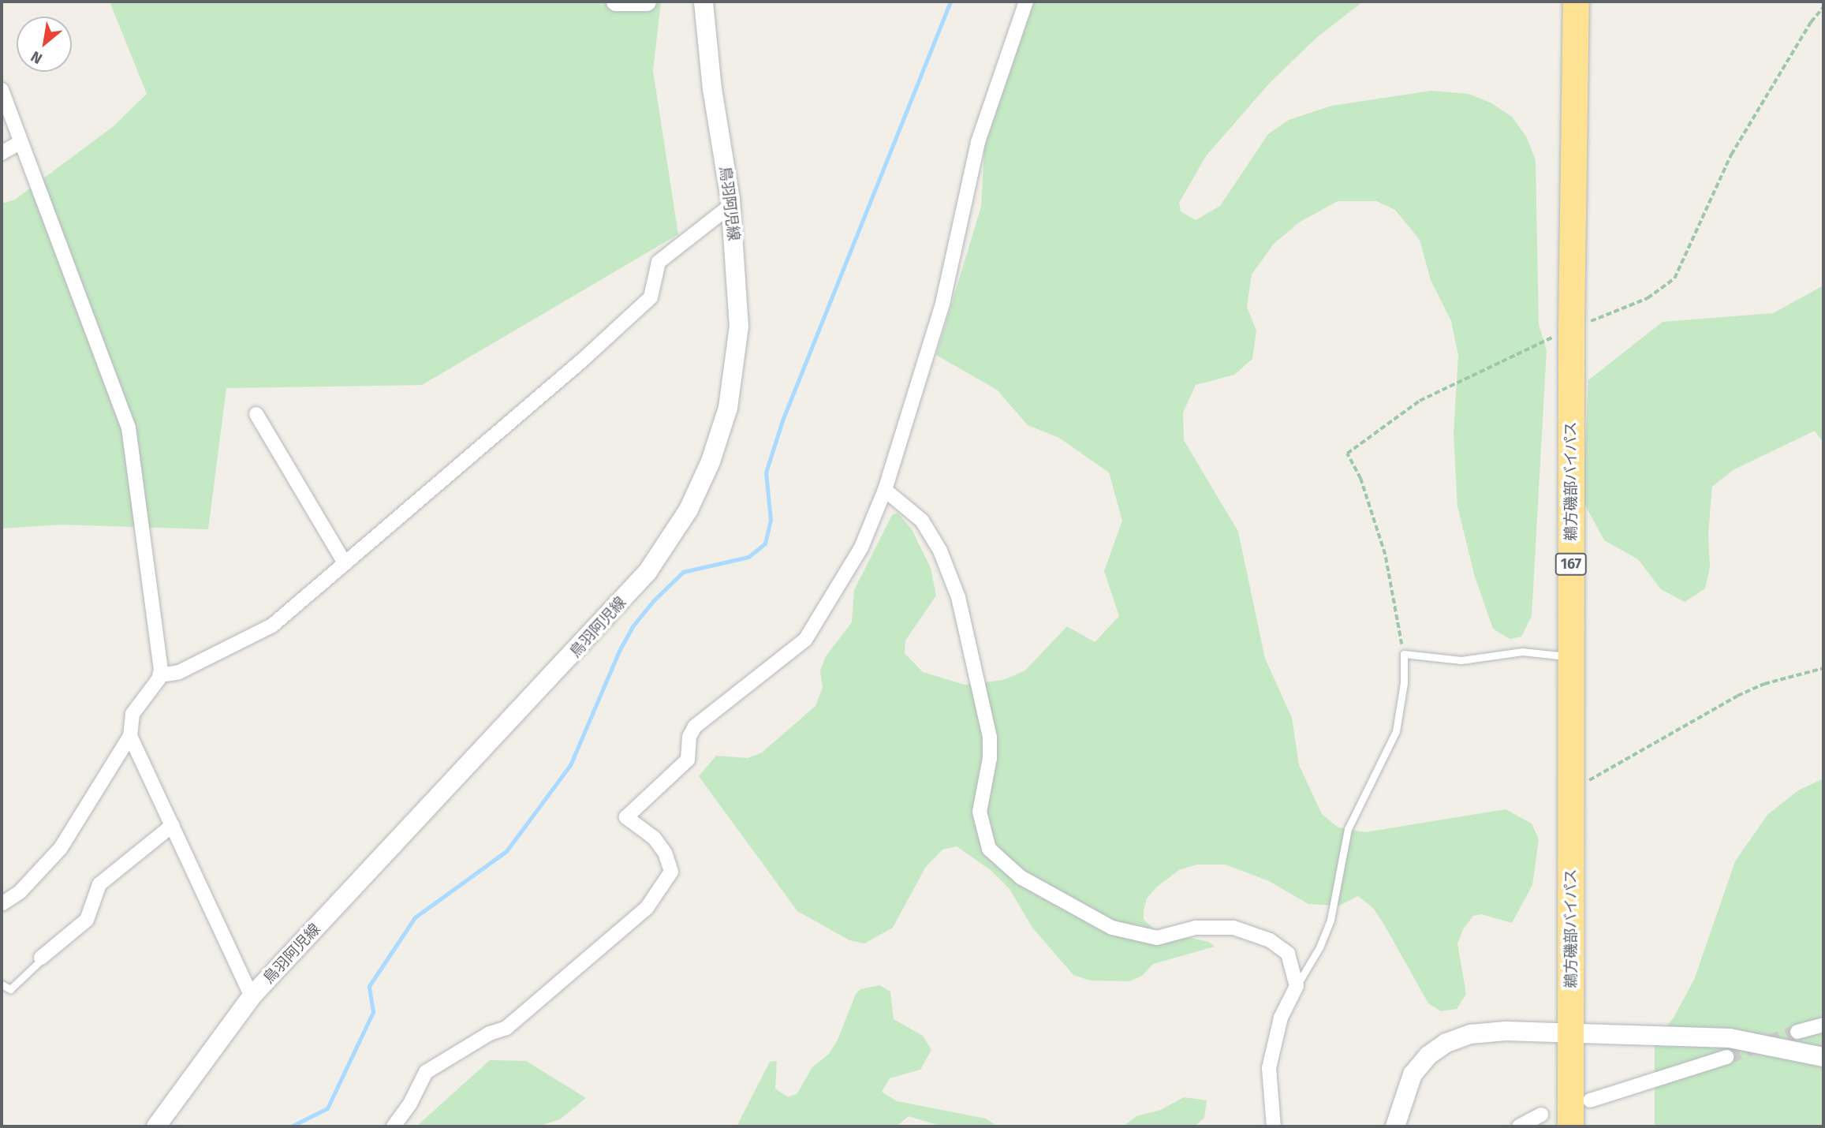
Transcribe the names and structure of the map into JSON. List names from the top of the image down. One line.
{"streets":{"highway":["鵜方磯部バイパス","167"],"main road":["鳥羽阿児線"]},"north":"bottom left"}
